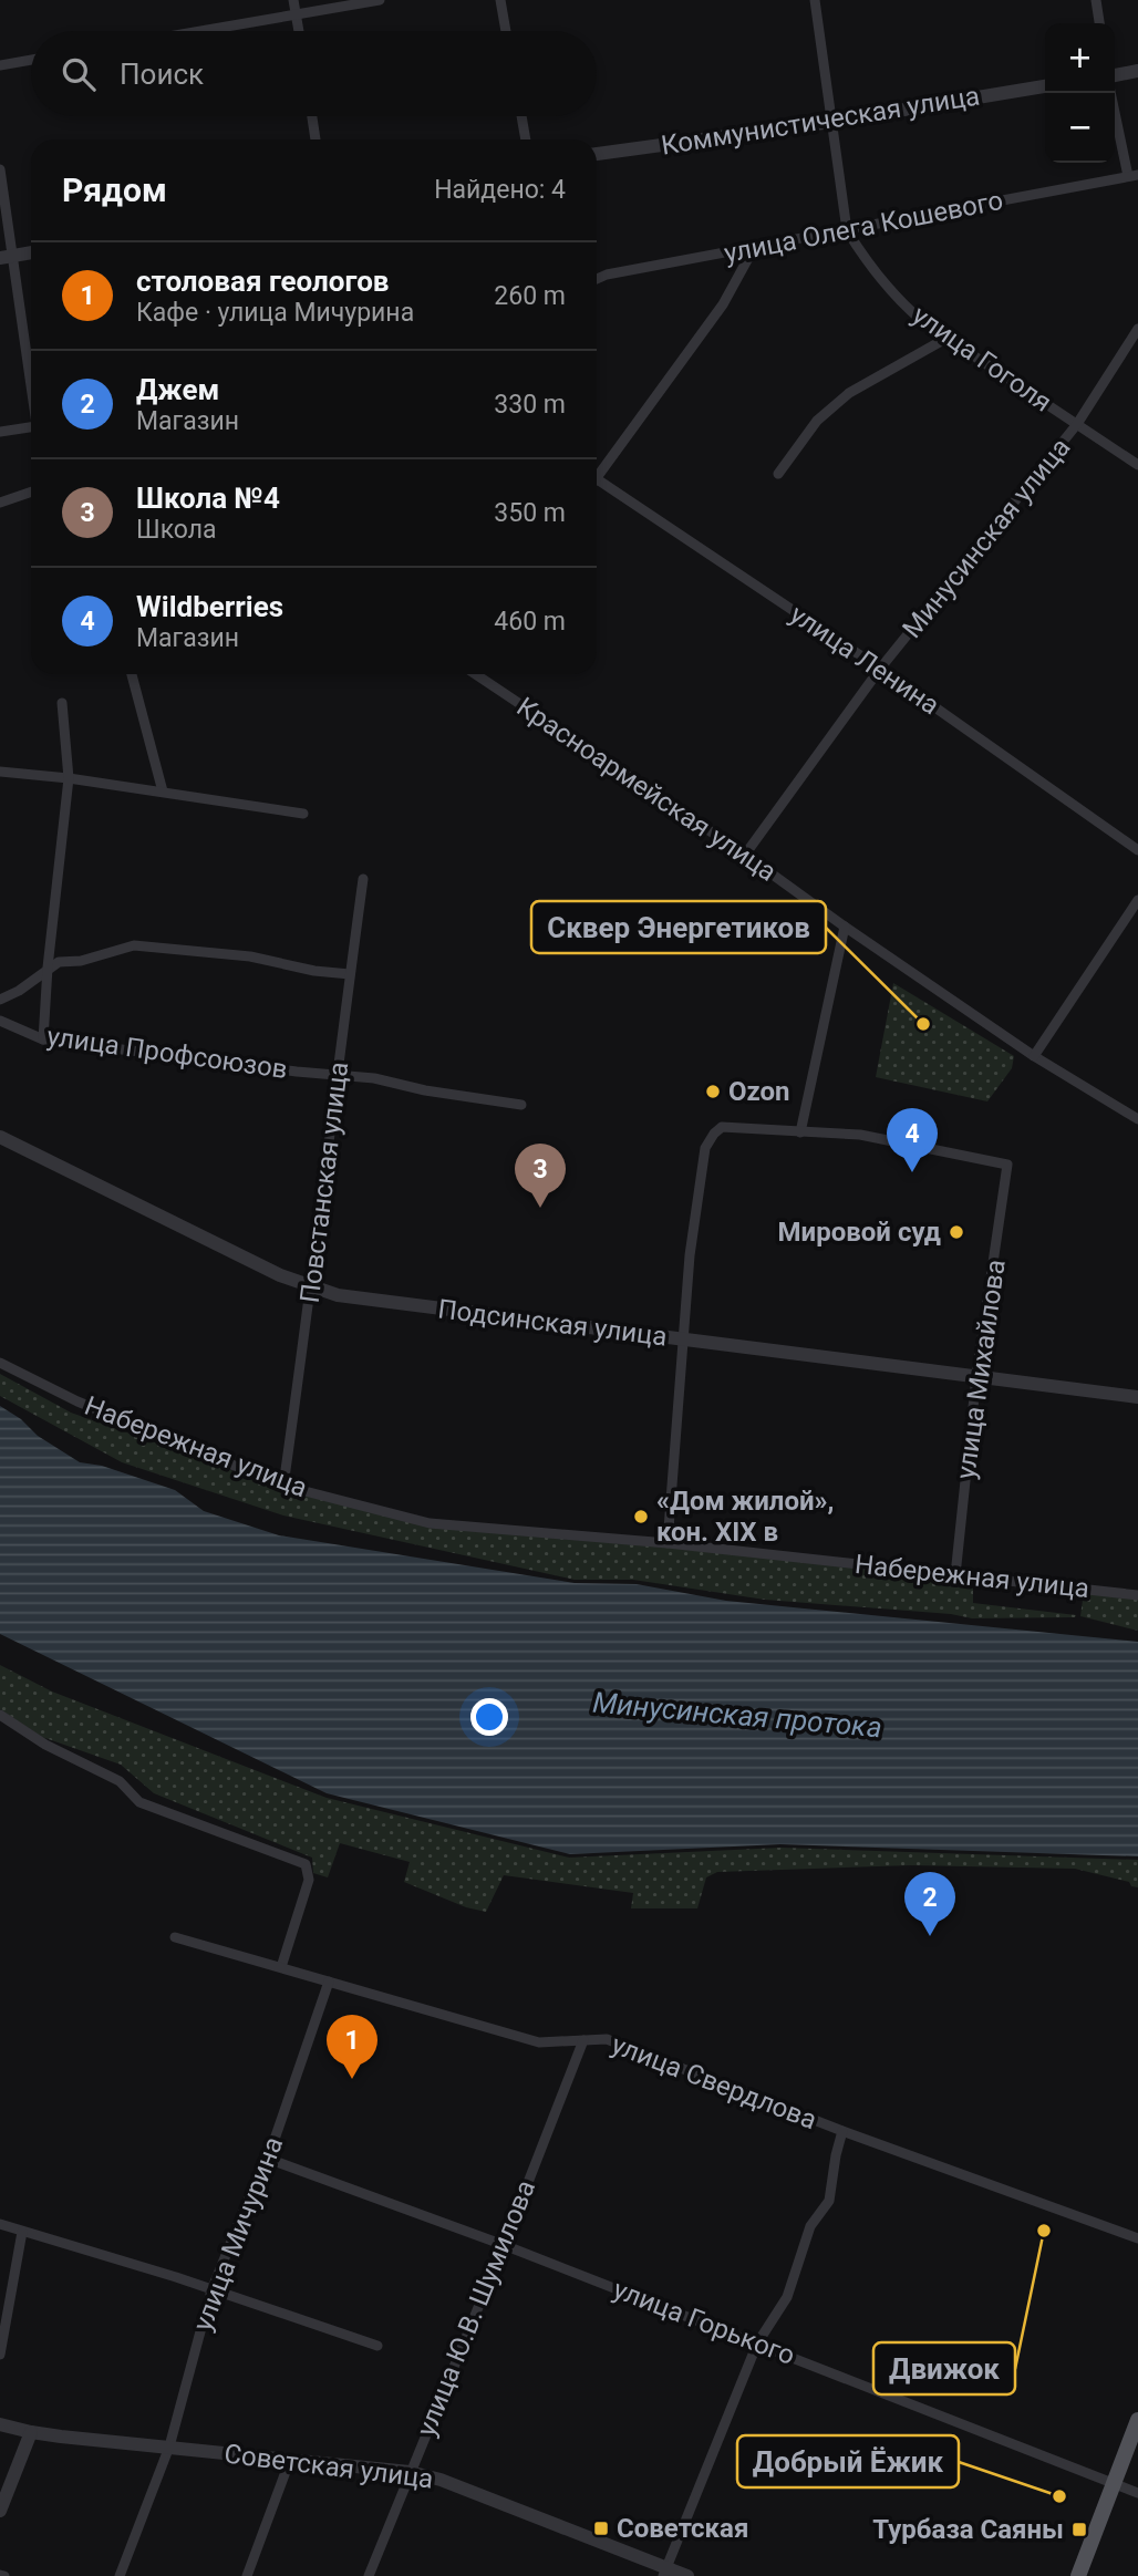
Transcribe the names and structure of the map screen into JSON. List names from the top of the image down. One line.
{"streets":{"street":["Коммунистическая улица","улица Олега Кошевого","улица Гоголя","Минусинская улица","улица Ленина","Красноармейская улица","улица Профсоюзов","Повстанская улица","Подсинская улица","улица Михайлова","Набережная улица","улица Свердлова","улица Мичурина","улица Ю.В. Шумилова","улица Горького","Советская улица"]},"crossings":[["улица Олега Кошевого","улица Гоголя"],["улица Гоголя","Минусинская улица"],["Минусинская улица","улица Ленина"],["Минусинская улица","Красноармейская улица"],["улица Профсоюзов","Повстанская улица"],["Повстанская улица","Подсинская улица"],["Повстанская улица","Набережная улица"],["Подсинская улица","улица Михайлова"],["улица Михайлова","Набережная улица"],["улица Свердлова","улица Мичурина"],["улица Свердлова","улица Ю.В. Шумилова"],["улица Мичурина","улица Горького"],["улица Мичурина","Советская улица"],["улица Ю.В. Шумилова","улица Горького"],["улица Ю.В. Шумилова","Советская улица"]],"water":["Минусинская протока"],"places":{"other":["Сквер Энергетиков","Ozon","Мировой суд","«Дом жилой», кон. ХIХ в","Движок","Добрый Ёжик"],"transit":["Советская","Турбаза Саяны"]},"page":{"map_buttons":["+","−"],"search":"Поиск","heading":["Рядом","Найдено: 4"],"list":[{"mark":"1","name":"столовая геологов","note":"Кафе · улица Мичурина","value":"260 m"},{"mark":"2","name":"Джем","note":"Магазин","value":"330 m"},{"mark":"3","name":"Школа №4","note":"Школа","value":"350 m"},{"mark":"4","name":"Wildberries","note":"Магазин","value":"460 m"}],"pins":["4","3","2","1"]}}
